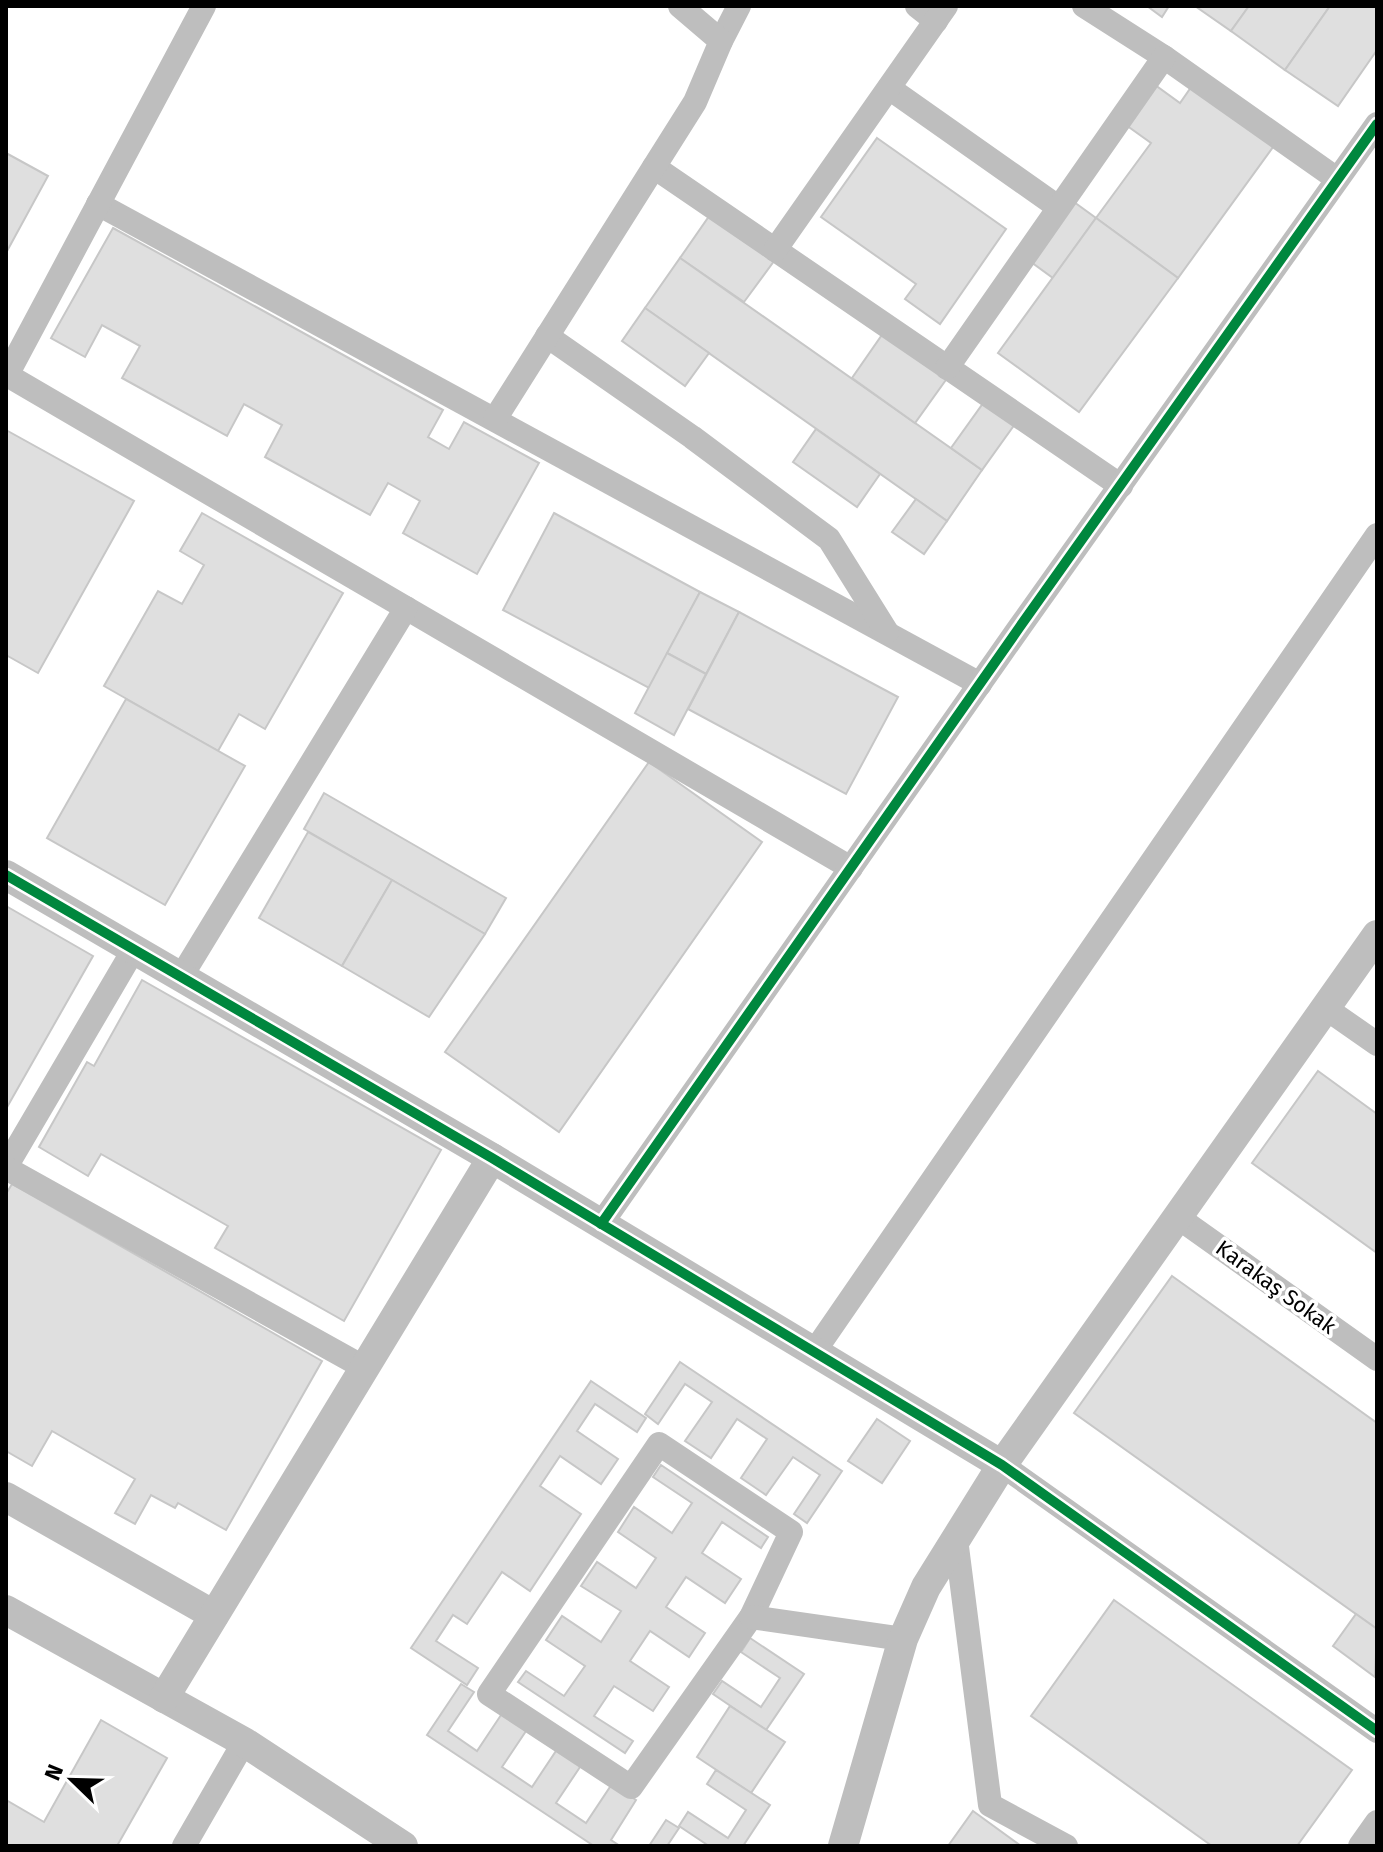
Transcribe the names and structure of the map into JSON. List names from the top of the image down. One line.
{"streets":{"street":["Karakaş Sokak"]},"north":"top left"}
